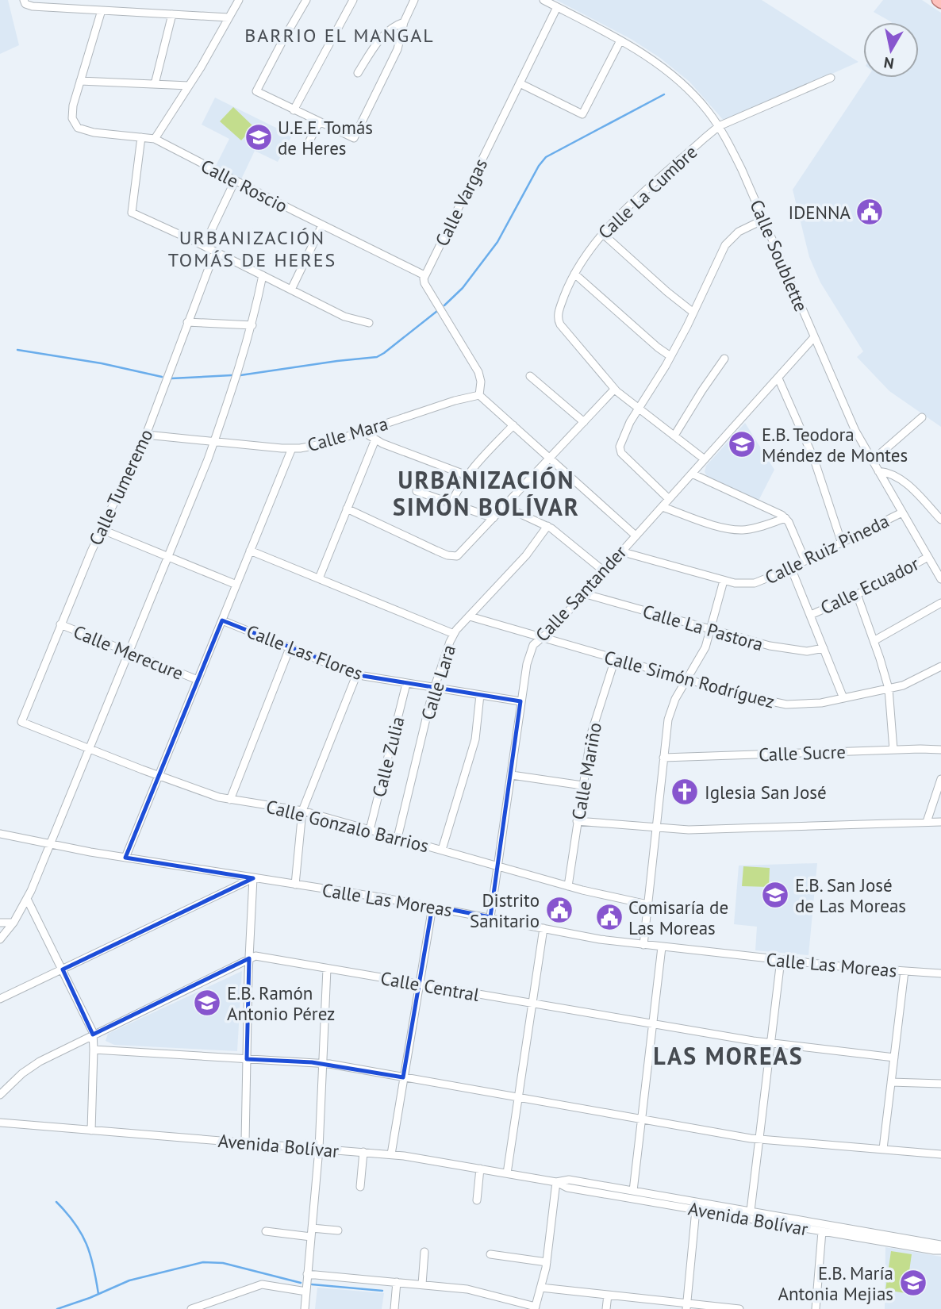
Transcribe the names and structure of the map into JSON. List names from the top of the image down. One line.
{"streets":{"street":["Calle Roscio","Calle La Cumbre","Calle Vargas","Calle Soublette","Calle Mara","Calle Tumeremo","Calle Ruiz Pineda","Calle Ecuador","Calle Santander","Calle La Pastora","Calle Merecure","Calle Las Flores","Calle Simón Rodríguez","Calle Lara","Calle Sucre","Calle Zulia","Calle Mariño","Calle Gonzalo Barrios","Calle Las Moreas","Calle Central","Avenida Bolívar"]},"crossings":[["Calle Roscio","Calle Vargas"],["Calle La Cumbre","Calle Soublette"],["Calle La Cumbre","Calle Santander"],["Calle Vargas","Calle Soublette"],["Calle Soublette","Calle Ruiz Pineda"],["Calle Soublette","Calle Ecuador"],["Calle Soublette","Calle Santander"],["Calle Mara","Calle Tumeremo"],["Calle Tumeremo","Calle Merecure"],["Calle Tumeremo","Calle Gonzalo Barrios"],["Calle Ruiz Pineda","Calle Santander"],["Calle Santander","Calle La Pastora"],["Calle Santander","Calle Las Flores"],["Calle Santander","Calle Simón Rodríguez"],["Calle Santander","Calle Gonzalo Barrios"],["Calle Santander","Calle Las Moreas"],["Calle Las Flores","Calle Lara"],["Calle Las Flores","Calle Zulia"],["Calle Simón Rodríguez","Calle Lara"],["Calle Simón Rodríguez","Calle Mariño"],["Calle Lara","Calle Gonzalo Barrios"],["Calle Zulia","Calle Gonzalo Barrios"],["Calle Mariño","Calle Gonzalo Barrios"]],"districts":["BARRIO EL MANGAL","URBANIZACIÓN TOMÁS DE HERES","URBANIZACIÓN SIMÓN BOLÍVAR","LAS MOREAS"],"places":{"school or university":["U.E.E. Tomás de Heres","E.B. Teodora Méndez de Montes","E.B. San José de Las Moreas","E.B. Ramón Antonio Pérez","E.B. María Antonia Mejias"],"public building":["IDENNA","Distrito Sanitario","Comisaría de Las Moreas"],"church":["Iglesia San José"]},"north":"bottom"}
